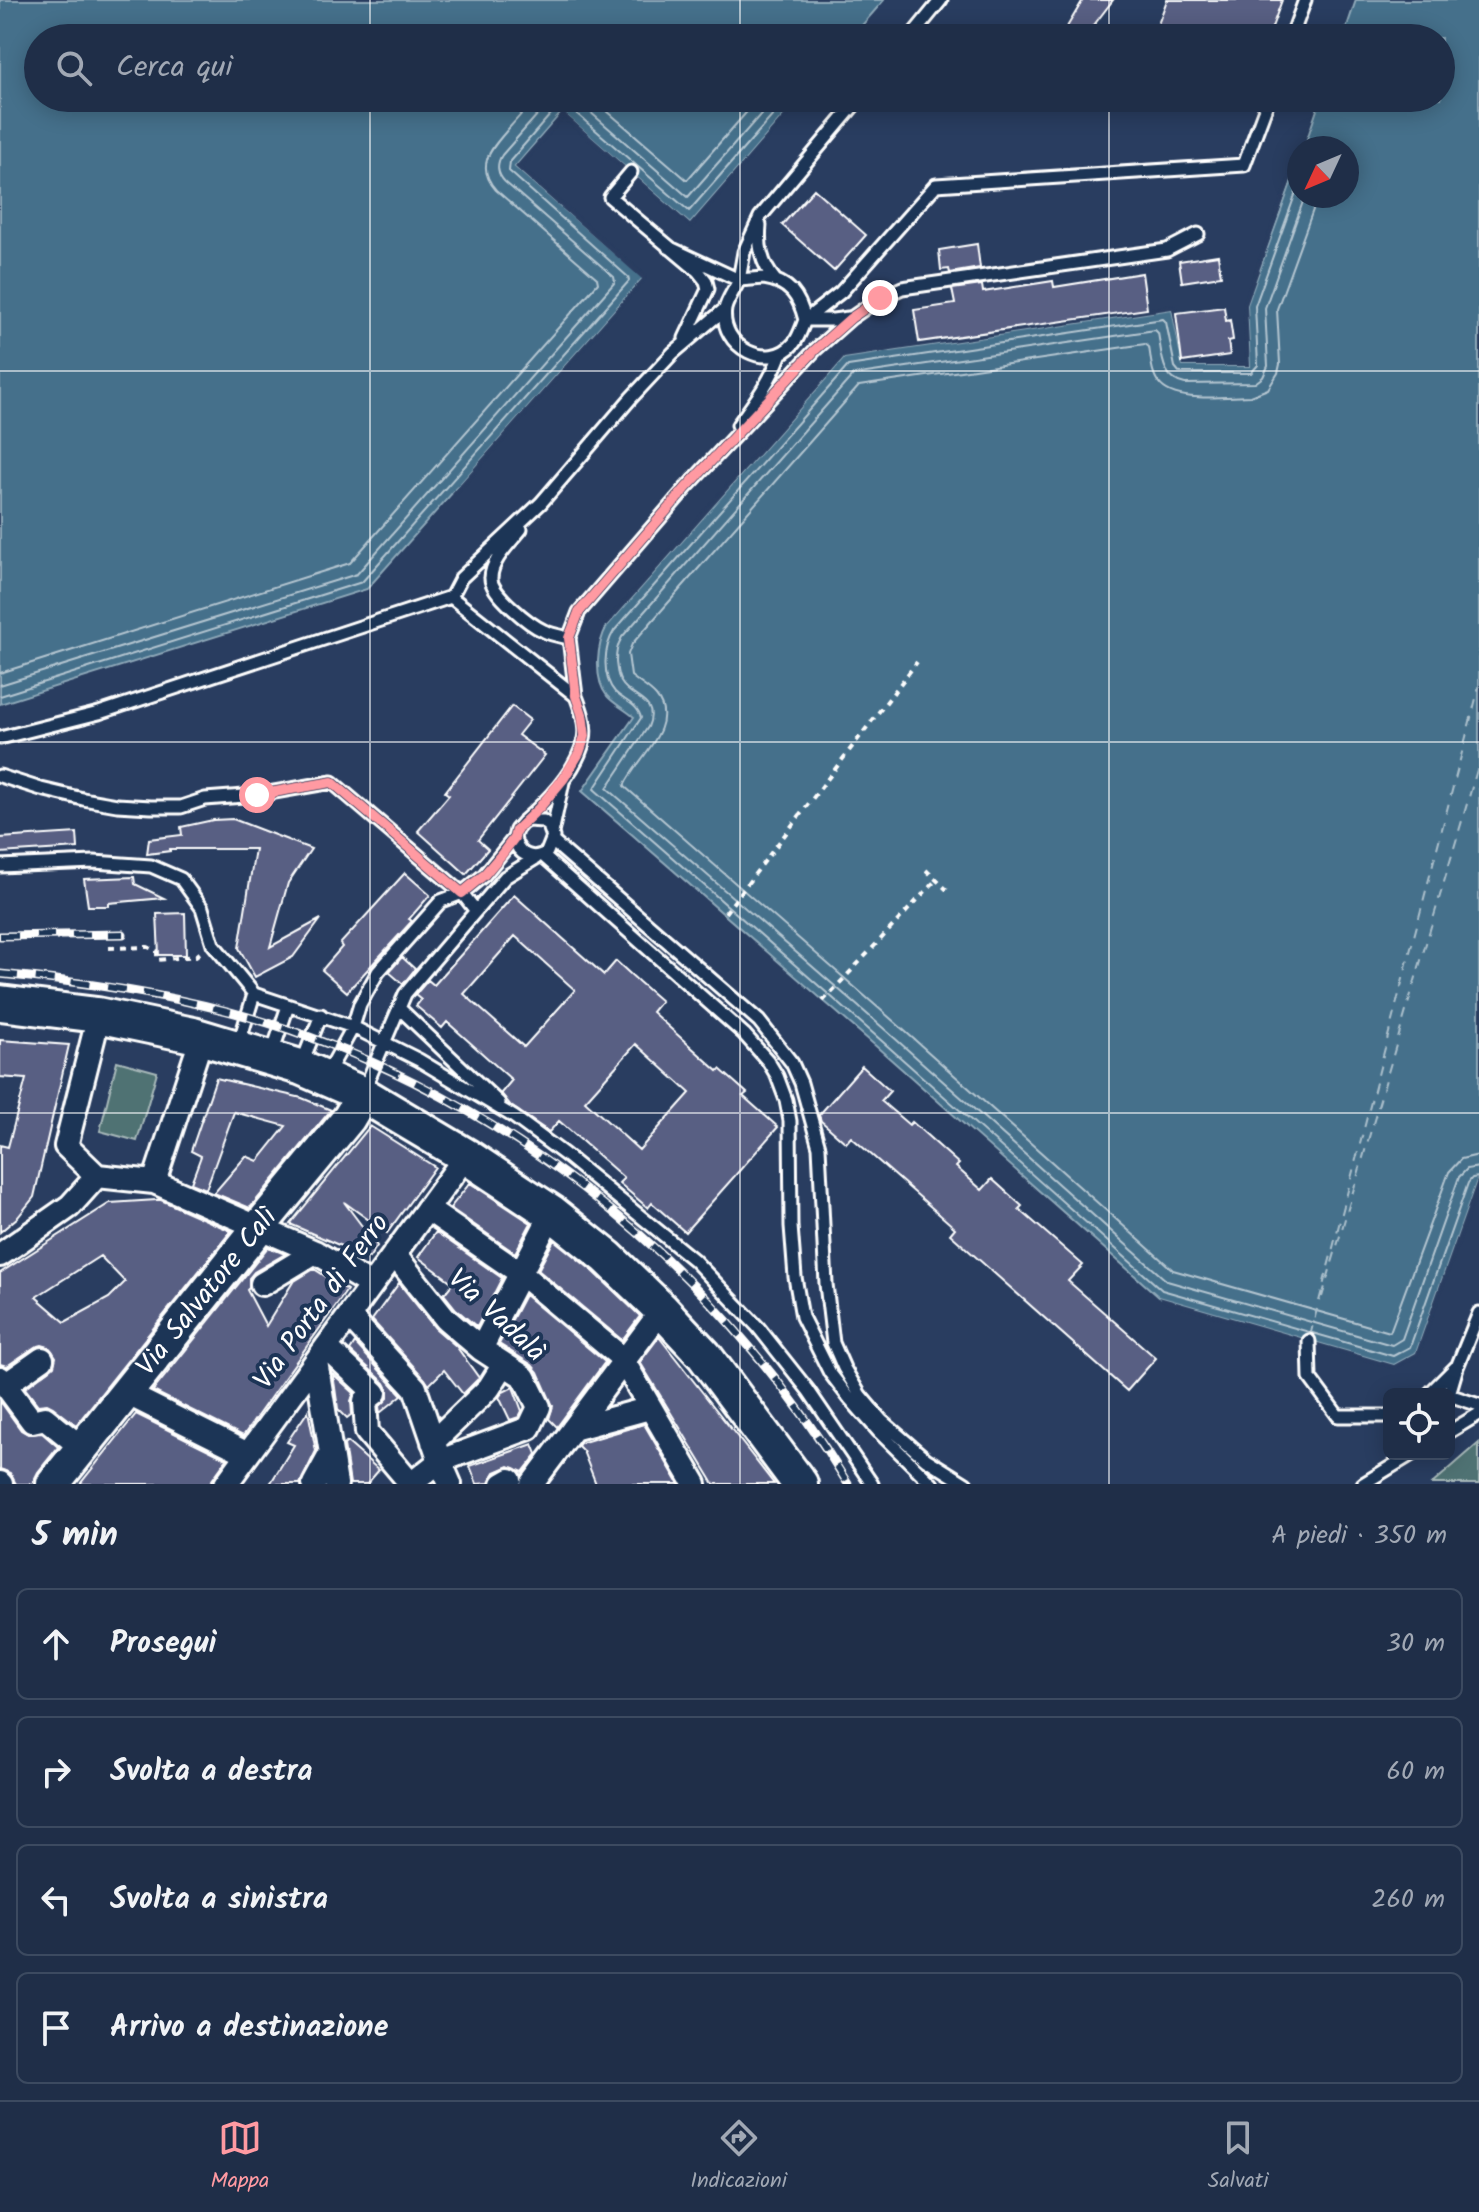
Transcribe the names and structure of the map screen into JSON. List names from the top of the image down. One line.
{"streets":{"main road":["Via Salvatore Calì"],"street":["Via Porta di Ferro","Via Vadalà"]},"crossings":[["Via Porta di Ferro","Via Vadalà"]],"north":"bottom left","page":{"search":"Cerca qui","heading":["5 min","A piedi · 350 m"],"list":[["Prosegui","30 m"],["Svolta a destra","60 m"],["Svolta a sinistra","260 m"],"Arrivo a destinazione"],"nav":["Mappa","Indicazioni","Salvati"]}}
